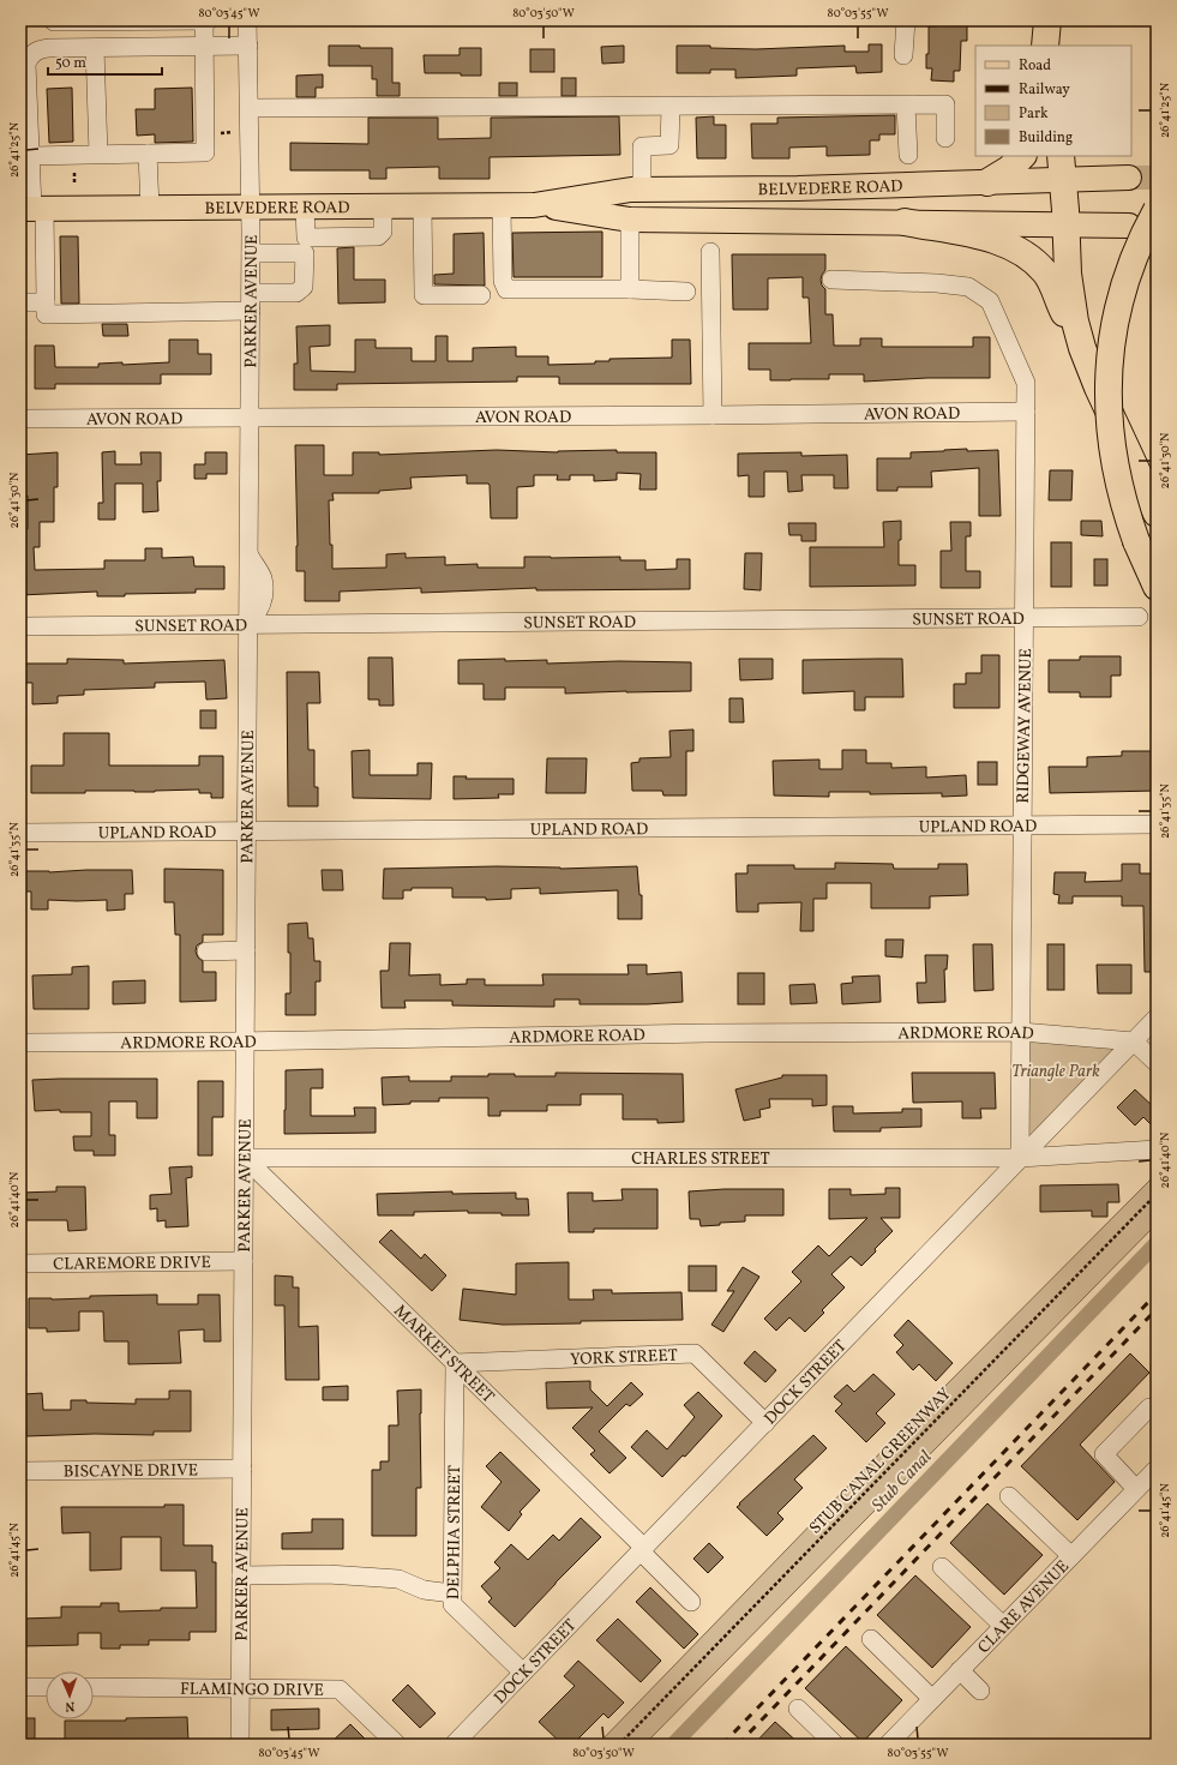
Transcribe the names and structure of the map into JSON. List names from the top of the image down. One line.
{"streets":{"main road":["BELVEDERE ROAD"],"street":["PARKER AVENUE","AVON ROAD","SUNSET ROAD","RIDGEWAY AVENUE","UPLAND ROAD","ARDMORE ROAD","CHARLES STREET","CLAREMORE DRIVE","MARKET STREET","YORK STREET","DOCK STREET","BISCAYNE DRIVE","DELPHIA STREET","CLARE AVENUE","FLAMINGO DRIVE"],"path":["STUB CANAL GREENWAY"]},"crossings":[["BELVEDERE ROAD","PARKER AVENUE"],["PARKER AVENUE","AVON ROAD"],["PARKER AVENUE","SUNSET ROAD"],["PARKER AVENUE","UPLAND ROAD"],["PARKER AVENUE","ARDMORE ROAD"],["PARKER AVENUE","CHARLES STREET"],["PARKER AVENUE","CLAREMORE DRIVE"],["PARKER AVENUE","MARKET STREET"],["PARKER AVENUE","BISCAYNE DRIVE"],["PARKER AVENUE","FLAMINGO DRIVE"],["AVON ROAD","RIDGEWAY AVENUE"],["SUNSET ROAD","RIDGEWAY AVENUE"],["RIDGEWAY AVENUE","UPLAND ROAD"],["RIDGEWAY AVENUE","ARDMORE ROAD"],["RIDGEWAY AVENUE","CHARLES STREET"],["RIDGEWAY AVENUE","DOCK STREET"],["ARDMORE ROAD","DOCK STREET"],["CHARLES STREET","MARKET STREET"],["CHARLES STREET","DOCK STREET"],["MARKET STREET","YORK STREET"],["MARKET STREET","DOCK STREET"],["MARKET STREET","DELPHIA STREET"],["YORK STREET","DOCK STREET"],["YORK STREET","DELPHIA STREET"],["DOCK STREET","DELPHIA STREET"]],"water":["Stub Canal"],"parks":["Triangle Park"],"legend":["Road","Railway","Park","Building"],"scale_bar":"50 m","north":"bottom","coordinates":["80°03'45\"W","80°03'50\"W","80°03'55\"W","26°41'25\"N","26°41'30\"N","26°41'35\"N","26°41'40\"N","26°41'45\"N"]}
